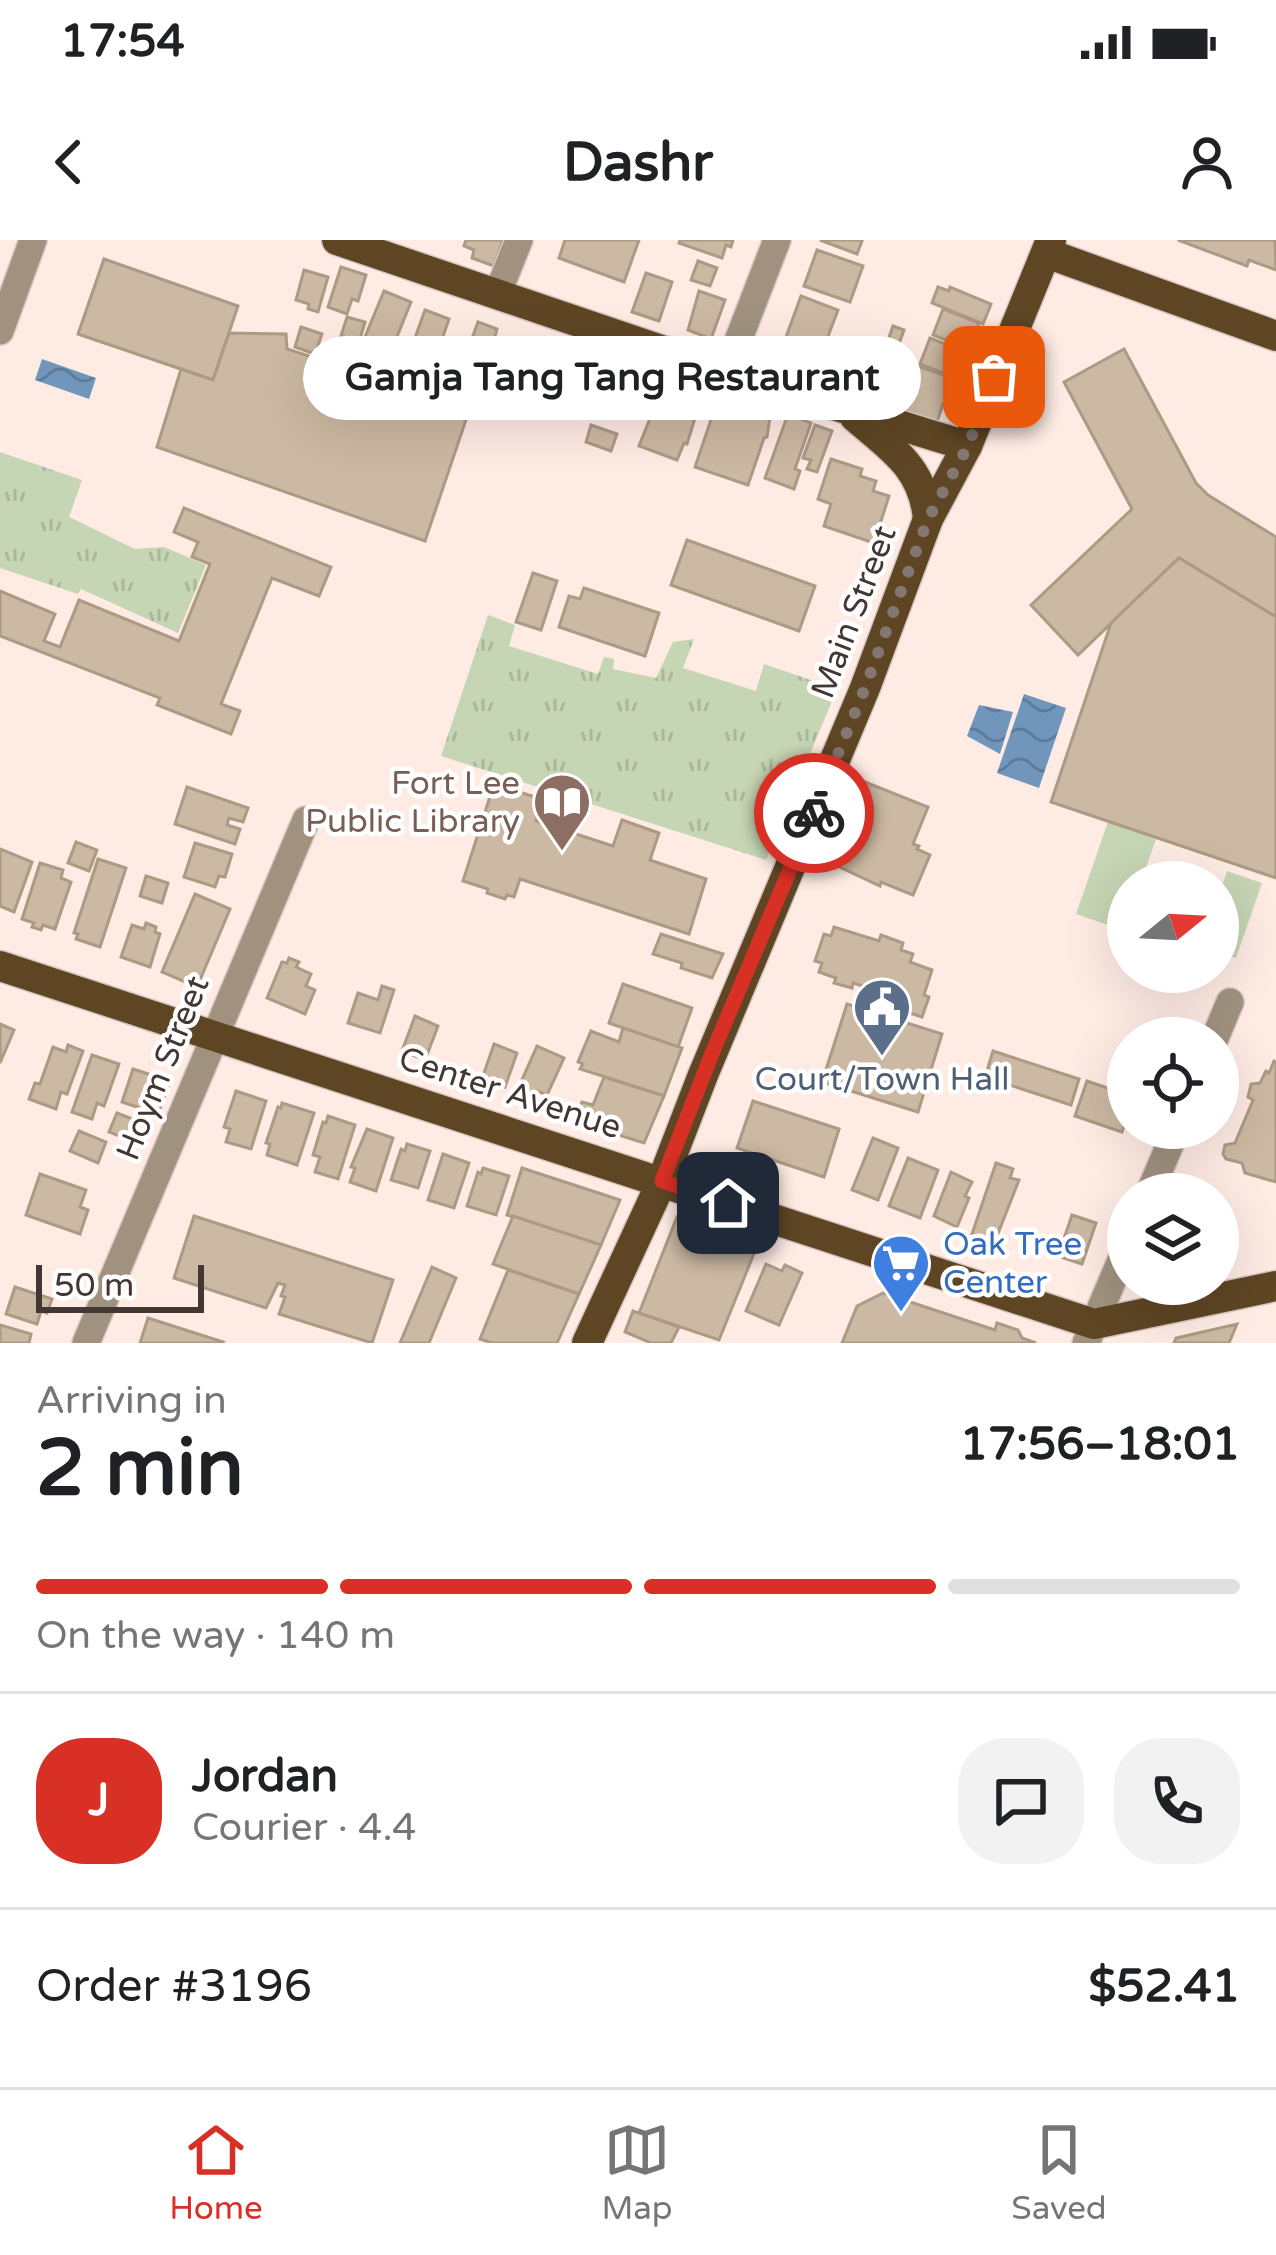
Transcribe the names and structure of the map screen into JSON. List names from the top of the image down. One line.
{"streets":{"main road":["Main Street","Center Avenue"],"street":["Hoym Street"]},"crossings":[["Main Street","Center Avenue"],["Hoym Street","Center Avenue"]],"places":{"other":["Gamja Tang Tang Restaurant"],"library":["Fort Lee Public Library"],"public building":["Court/Town Hall"],"supermarket":["Oak Tree Center"]},"scale_bar":"50 m","north":"right","page":{"status":"17:54","header":"Dashr","bubble":"Gamja Tang Tang Restaurant","scale":"50 m","heading":["2 min","Arriving in","17:56–18:01"],"panel":["Jordan","Courier · 4.4","Order #3196","$52.41"],"bar":"On the way · 140 m","round":"J","tabs":["Home","Map","Saved"]}}
